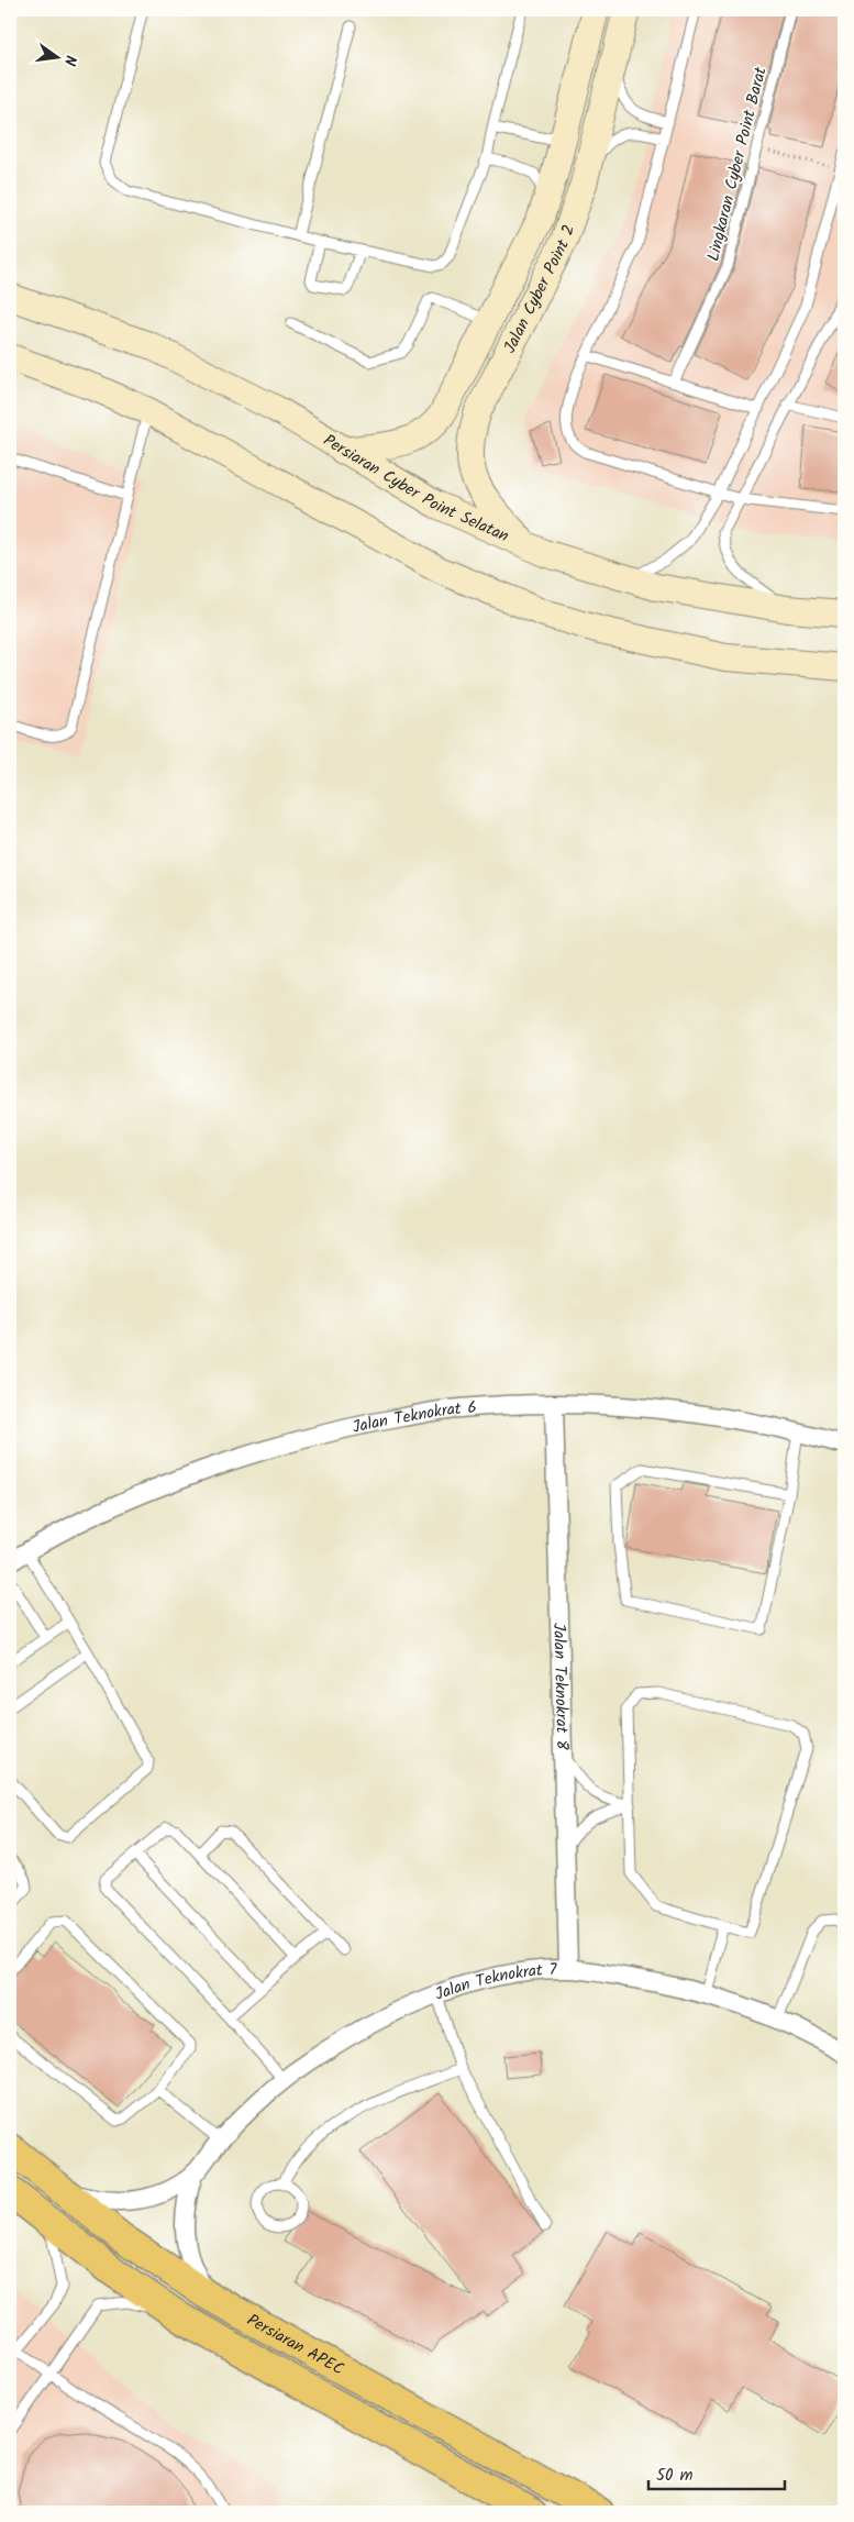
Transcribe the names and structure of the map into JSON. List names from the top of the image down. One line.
{"streets":{"main road":["Jalan Cyber Point 2","Persiaran Cyber Point Selatan","Persiaran APEC"],"street":["Jalan Teknokrat 6","Jalan Teknokrat 8","Jalan Teknokrat 7"],"lane":["Lingkaran Cyber Point Barat"]},"crossings":[["Jalan Cyber Point 2","Persiaran Cyber Point Selatan"],["Jalan Teknokrat 6","Jalan Teknokrat 8"],["Jalan Teknokrat 8","Jalan Teknokrat 7"],["Jalan Teknokrat 7","Persiaran APEC"]],"scale_bar":"50 m","north":"right"}
